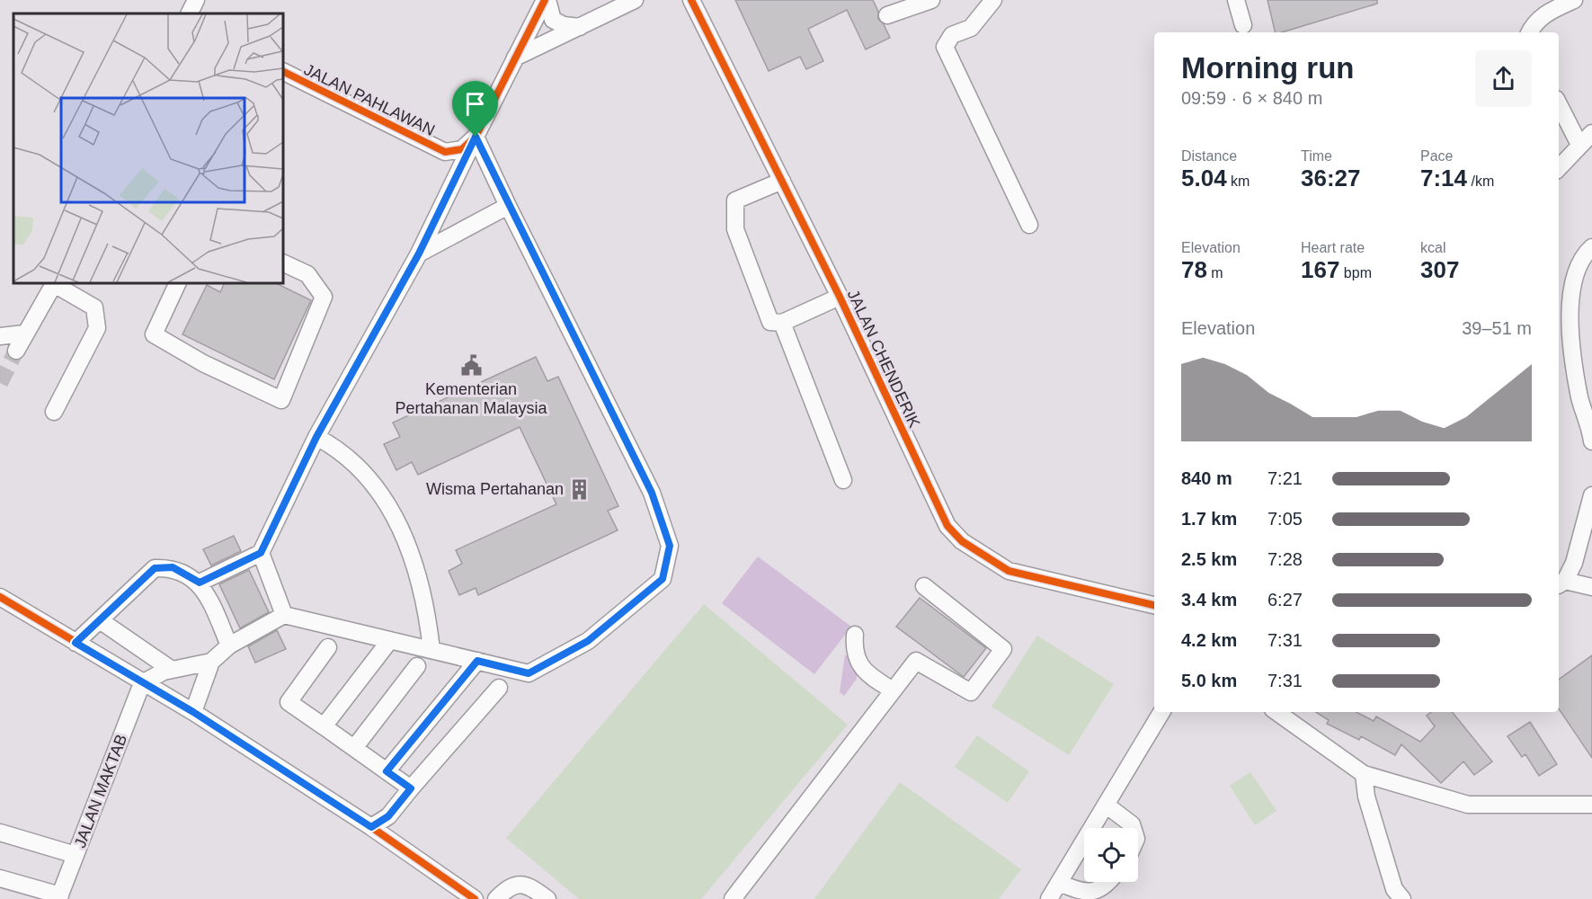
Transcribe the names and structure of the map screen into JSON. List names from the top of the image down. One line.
{"streets":{"street":["JALAN PAHLAWAN","JALAN CHENDERIK","JALAN MAKTAB"]},"places":{"public building":["Kementerian Pertahanan Malaysia"],"building":["Wisma Pertahanan"]},"page":{"heading":["Morning run","09:59 · 6 × 840 m"],"stats":[["Distance","5.04 km"],["Time","36:27"],["Pace","7:14 /km"],["Elevation","78 m"],["Heart rate","167 bpm"],["kcal","307"]],"chart":["Elevation","39–51 m"],"list":[{"name":"840 m","note":"7:21"},{"name":"1.7 km","note":"7:05"},{"name":"2.5 km","note":"7:28"},{"name":"3.4 km","note":"6:27"},{"name":"4.2 km","note":"7:31"},{"name":"5.0 km","note":"7:31"}]}}
